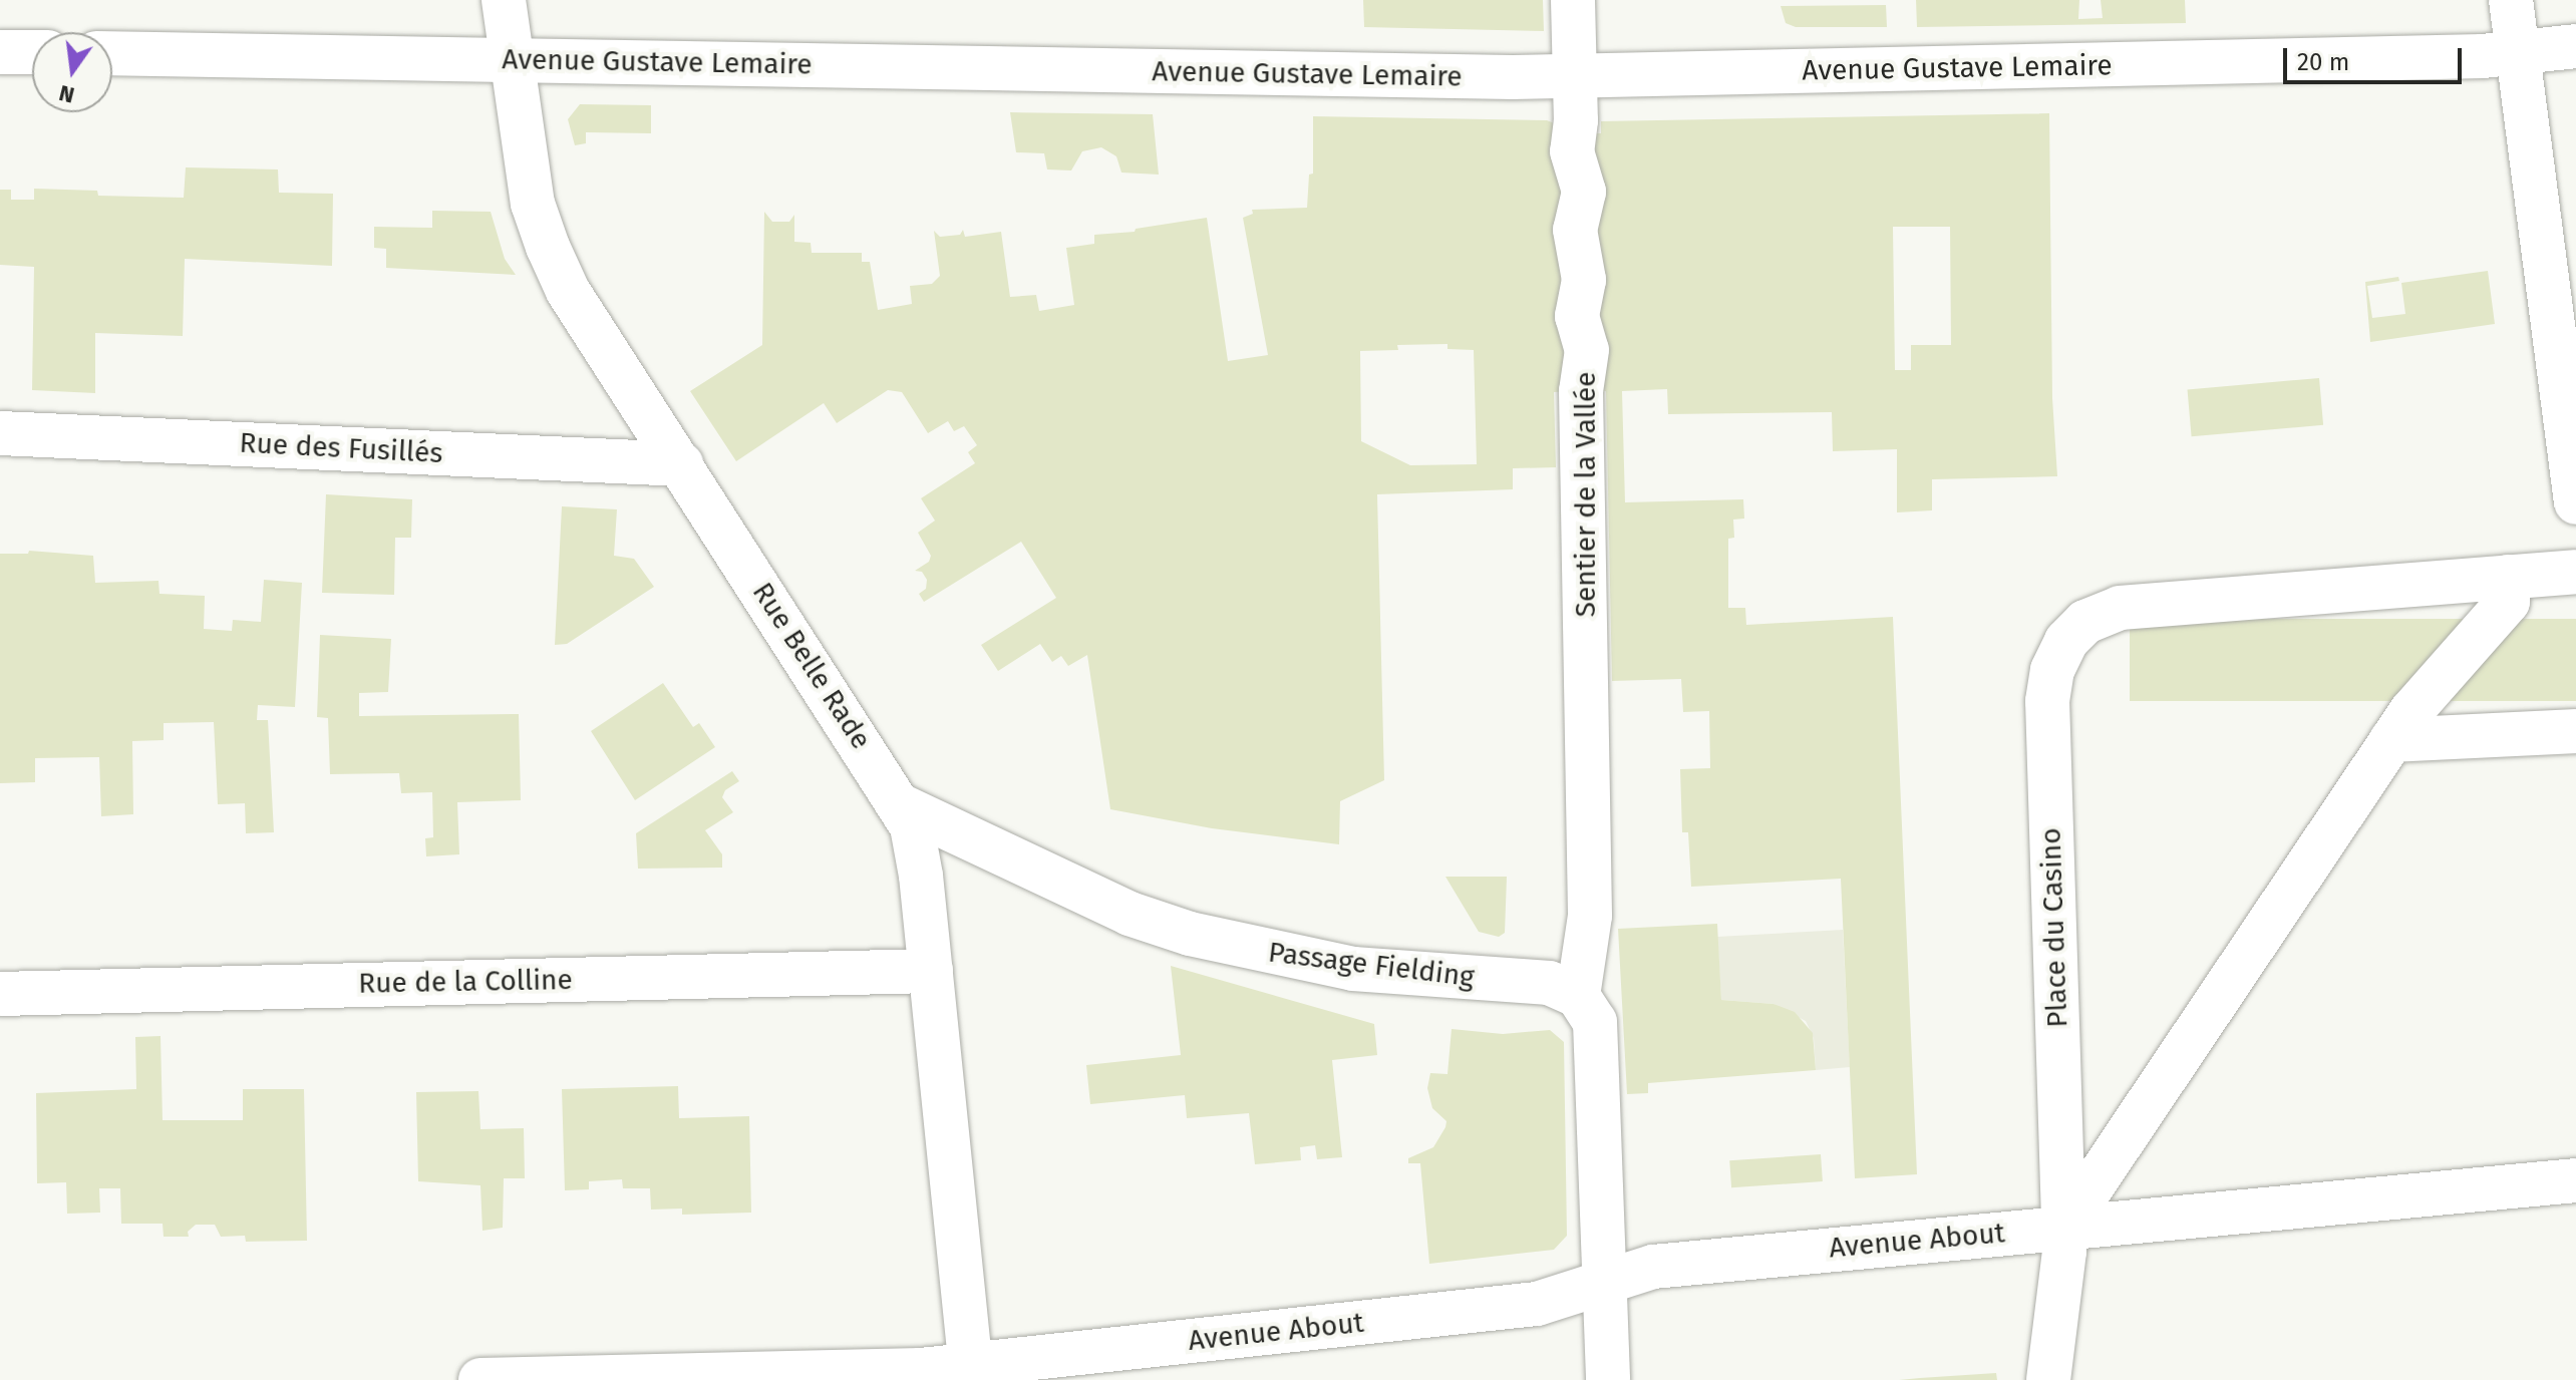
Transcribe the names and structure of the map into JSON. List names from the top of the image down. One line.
{"streets":{"street":["Avenue Gustave Lemaire","Rue des Fusillés","Sentier de la Vallée","Rue Belle Rade","Place du Casino","Passage Fielding","Rue de la Colline","Avenue About"]},"crossings":[["Avenue Gustave Lemaire","Sentier de la Vallée"],["Avenue Gustave Lemaire","Rue Belle Rade"],["Rue des Fusillés","Rue Belle Rade"],["Sentier de la Vallée","Passage Fielding"],["Rue Belle Rade","Passage Fielding"],["Rue Belle Rade","Rue de la Colline"],["Rue Belle Rade","Avenue About"],["Place du Casino","Avenue About"]],"scale_bar":"20 m","north":"bottom"}
